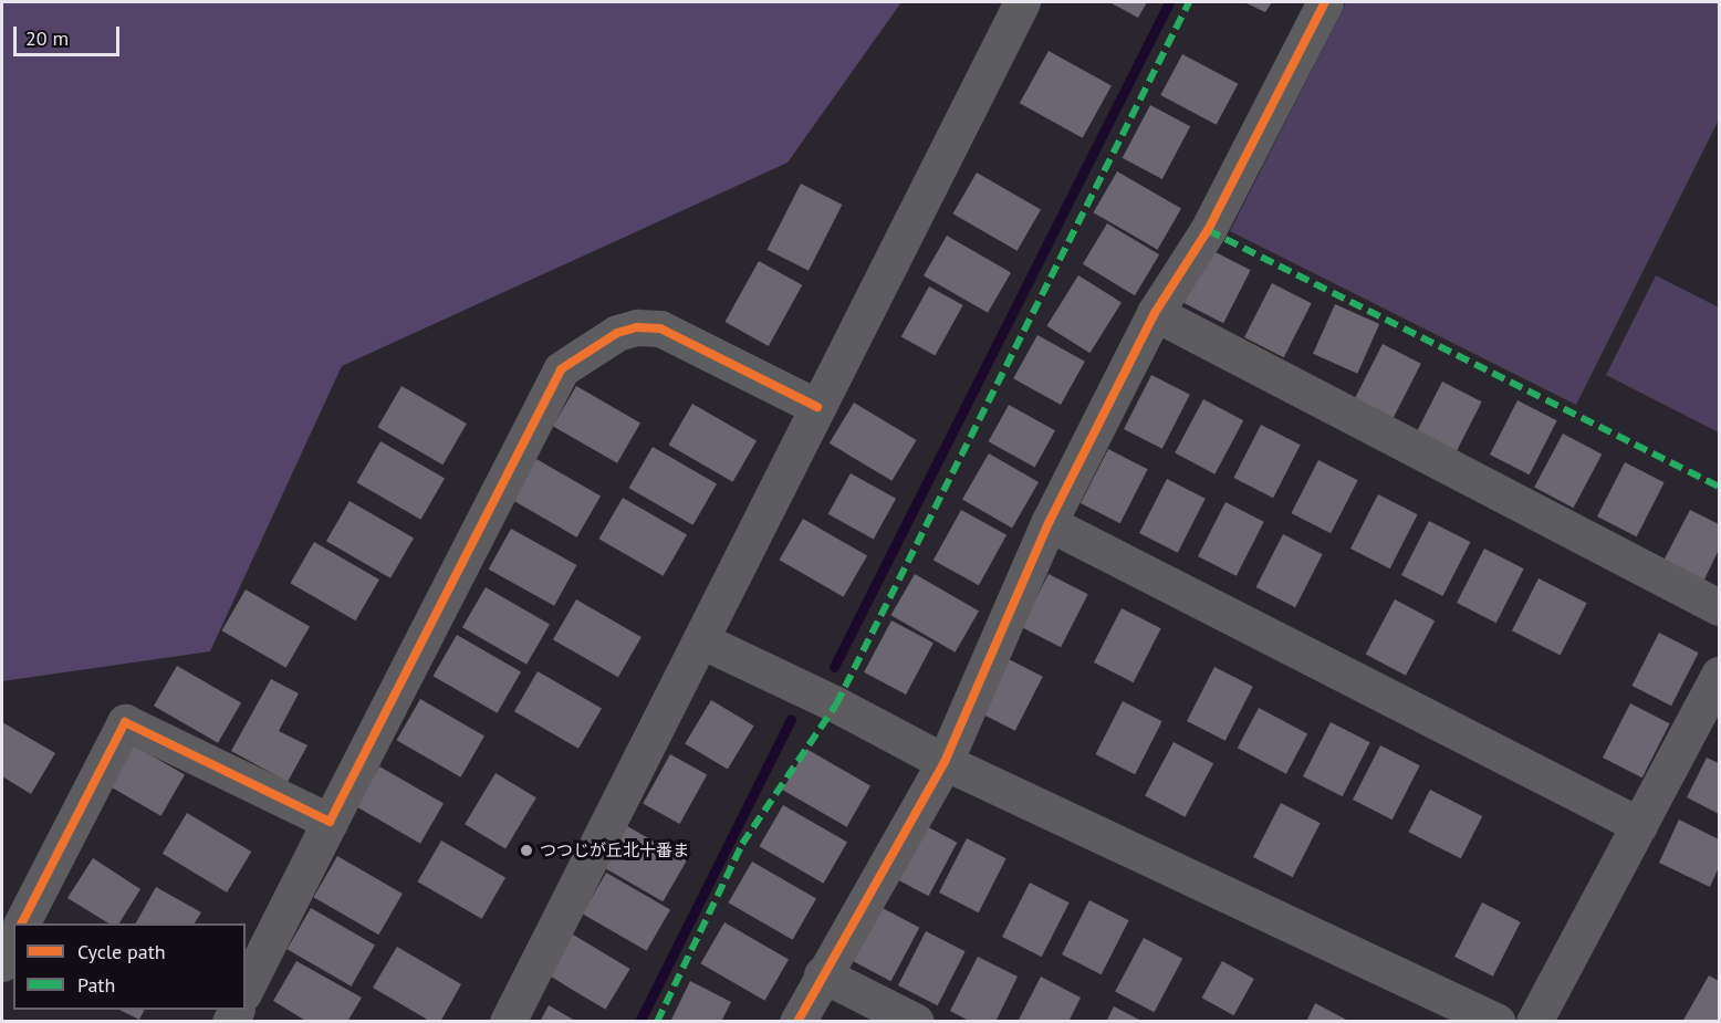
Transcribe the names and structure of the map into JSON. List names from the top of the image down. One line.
{"places":["つつじが丘北十番ま"],"legend":["Cycle path","Path"],"scale_bar":"20 m"}
